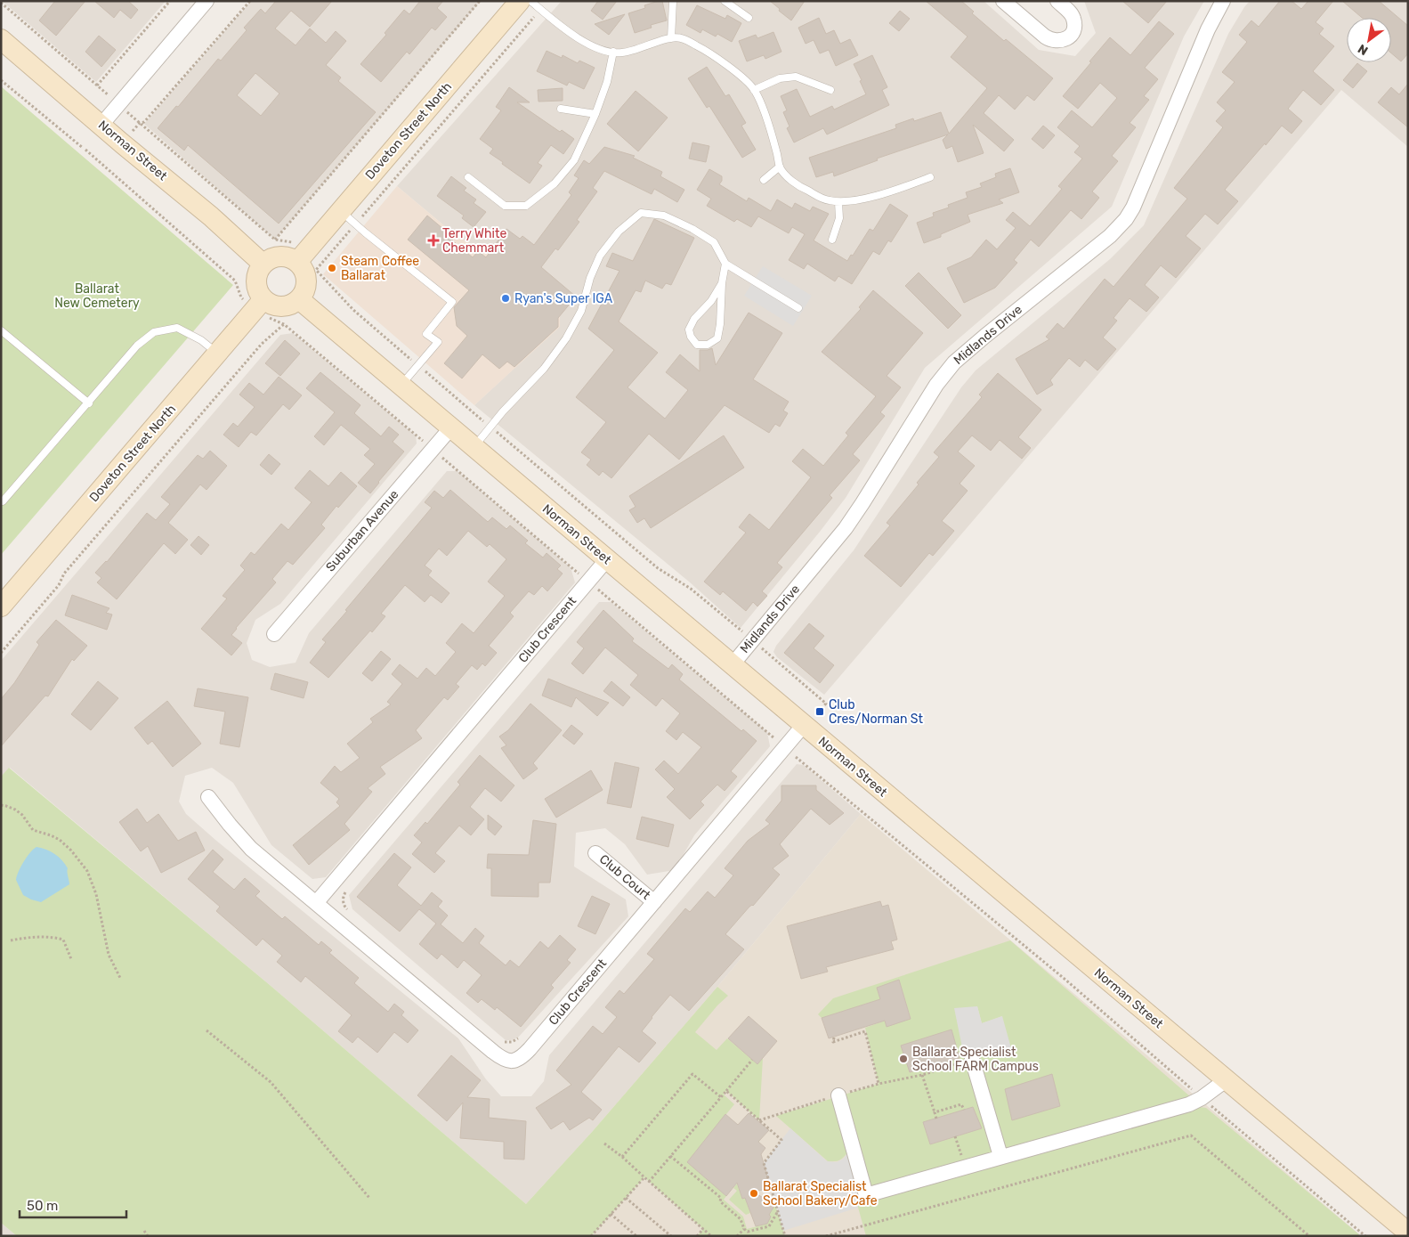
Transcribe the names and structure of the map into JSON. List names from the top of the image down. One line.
{"streets":{"main road":["Doveton Street North","Norman Street"],"street":["Midlands Drive","Suburban Avenue","Club Crescent","Club Court"]},"crossings":[["Norman Street","Midlands Drive"],["Norman Street","Suburban Avenue"],["Norman Street","Club Crescent"],["Club Crescent","Club Court"]],"parks":["Ballarat New Cemetery"],"places":{"health":["Terry White Chemmart"],"other":["Steam Coffee Ballarat","Ryan's Super IGA","Ballarat Specialist School FARM Campus","Ballarat Specialist School Bakery/Cafe"],"transit":["Club Cres/Norman St"]},"scale_bar":"50 m","north":"bottom left"}
